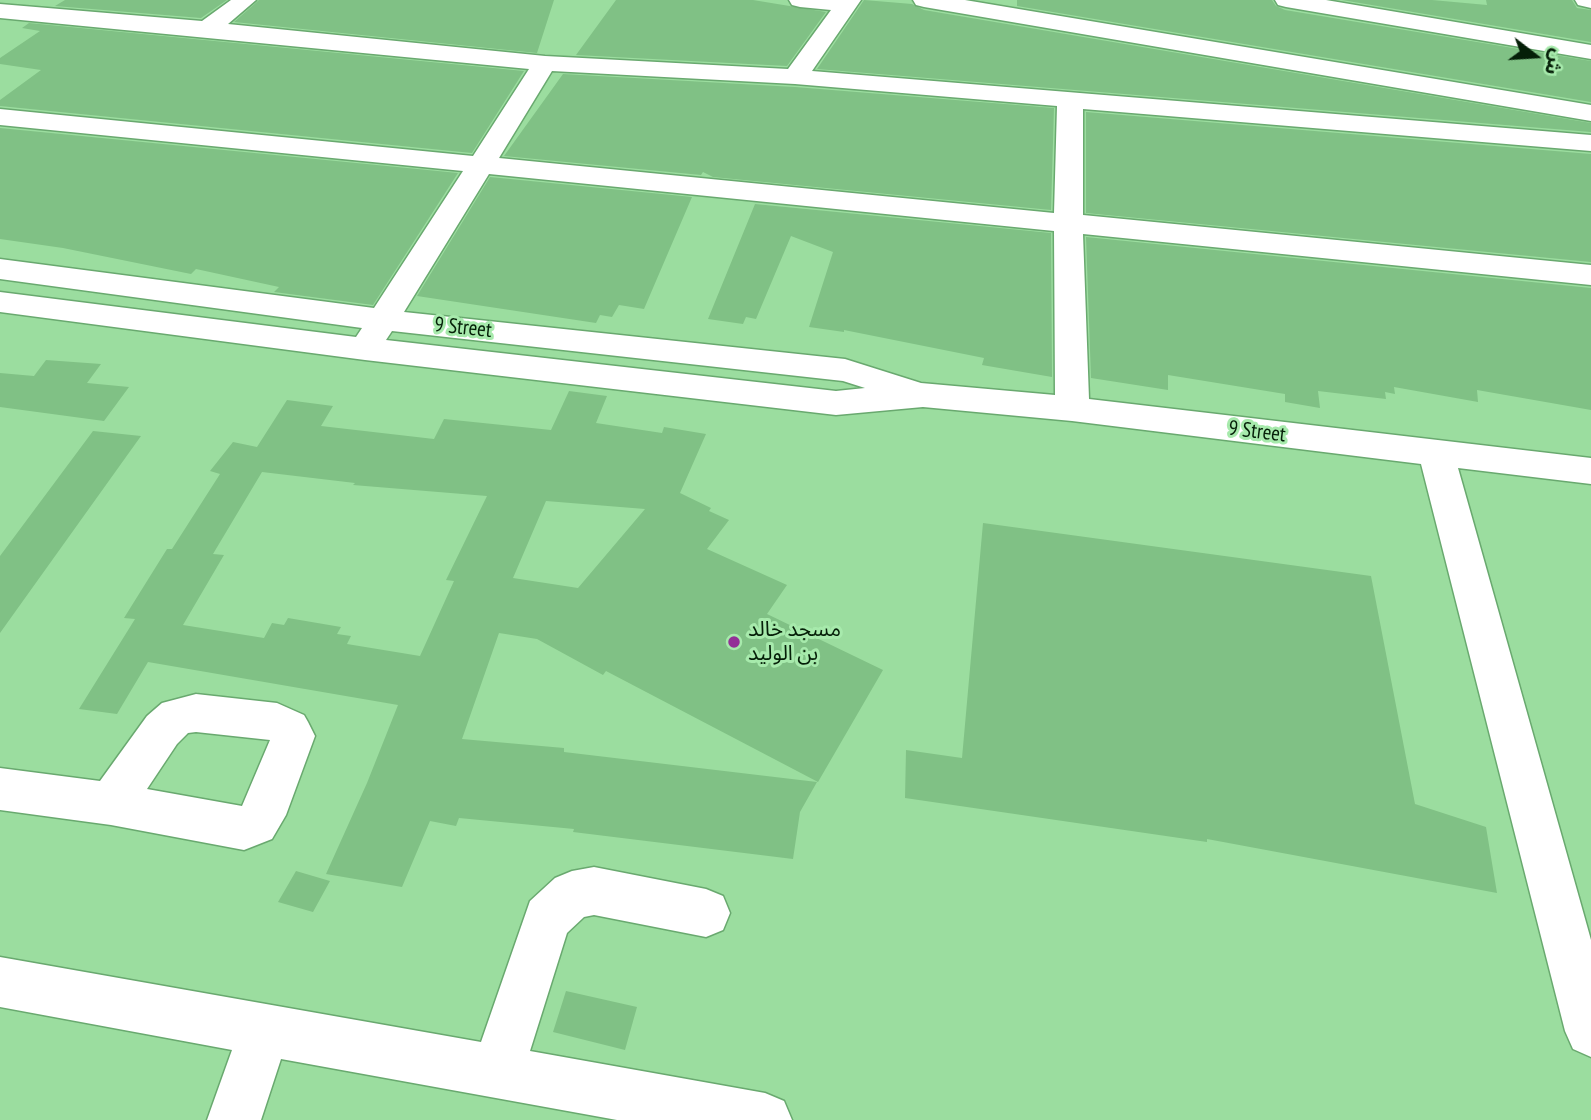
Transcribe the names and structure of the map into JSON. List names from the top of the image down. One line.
{"streets":{"street":["9 Street"]},"places":["مسجد خالد بن الوليد"],"north":"right"}
